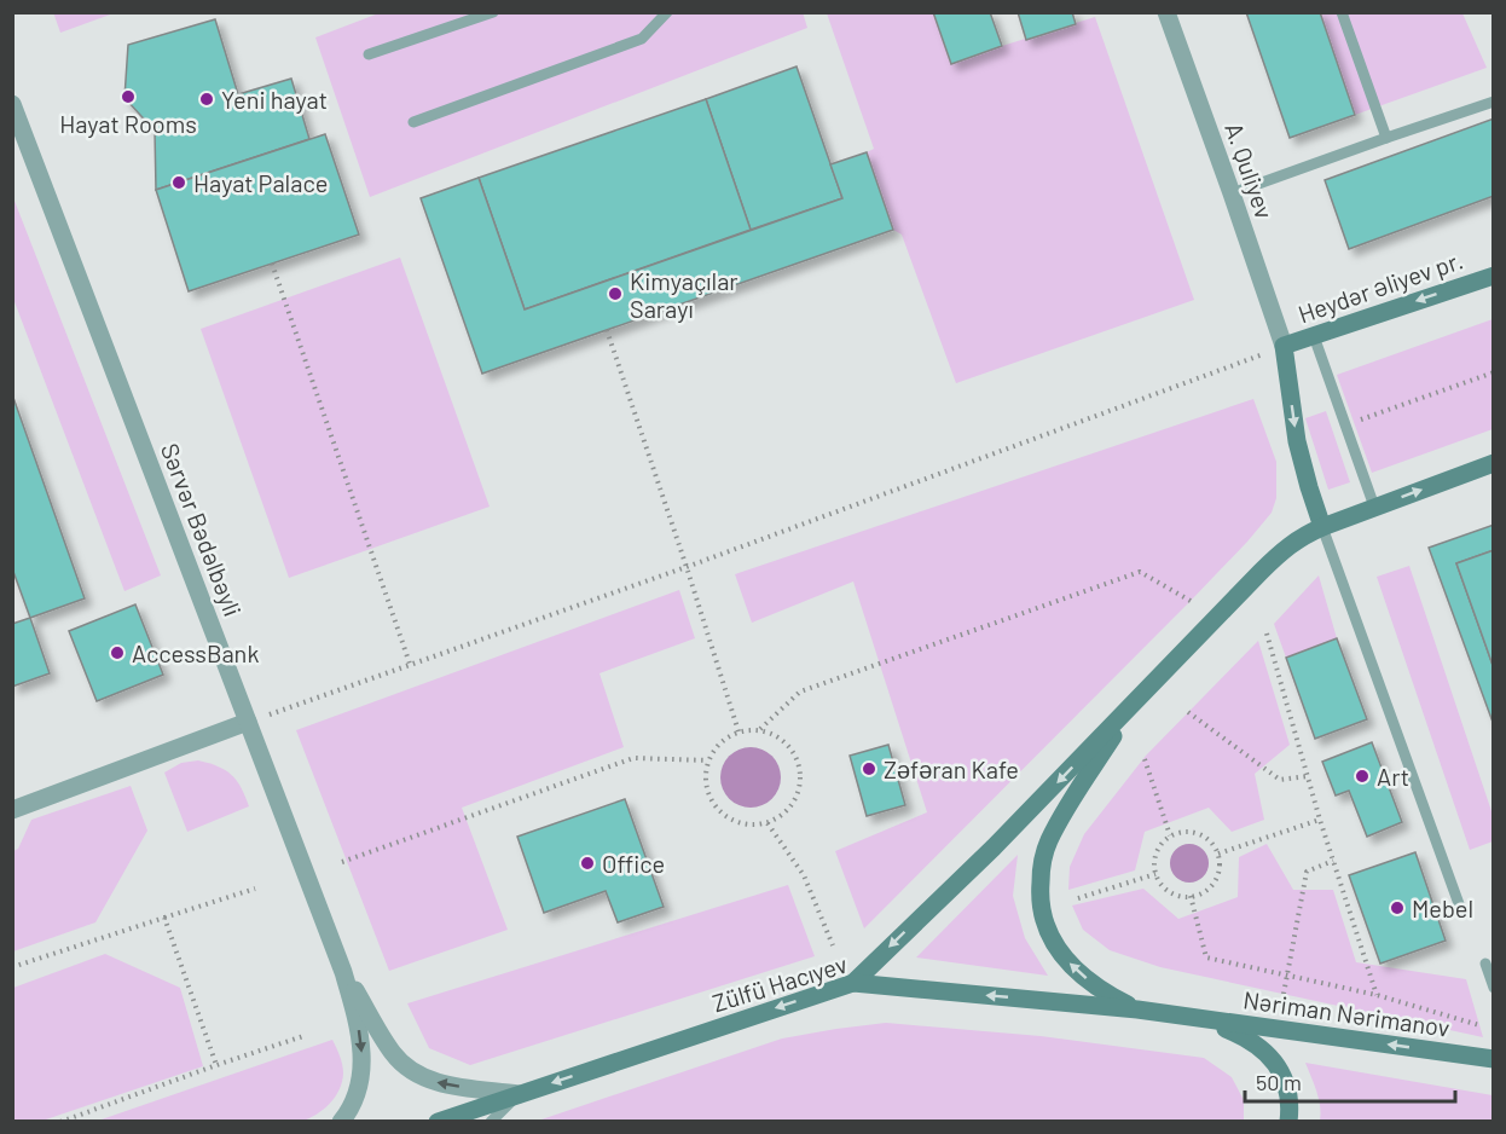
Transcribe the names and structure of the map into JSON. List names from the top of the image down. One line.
{"streets":{"main road":["Heydər Əliyev pr.","Zülfü Hacıyev","Nəriman Nərimanov"],"street":["A. Quliyev","Sərvər Bədəlbəyli"]},"crossings":[["A. Quliyev","Heydər Əliyev pr."],["Zülfü Hacıyev","Nəriman Nərimanov"]],"one_way":["Heydər Əliyev pr.","Zülfü Hacıyev","Nəriman Nərimanov"],"places":["Hayat Rooms","Yeni hayat","Hayat Palace","Kimyaçılar Sarayı","AccessBank","Zәfәran Kafe","Art","Office","Mebel"],"scale_bar":"50 m"}
